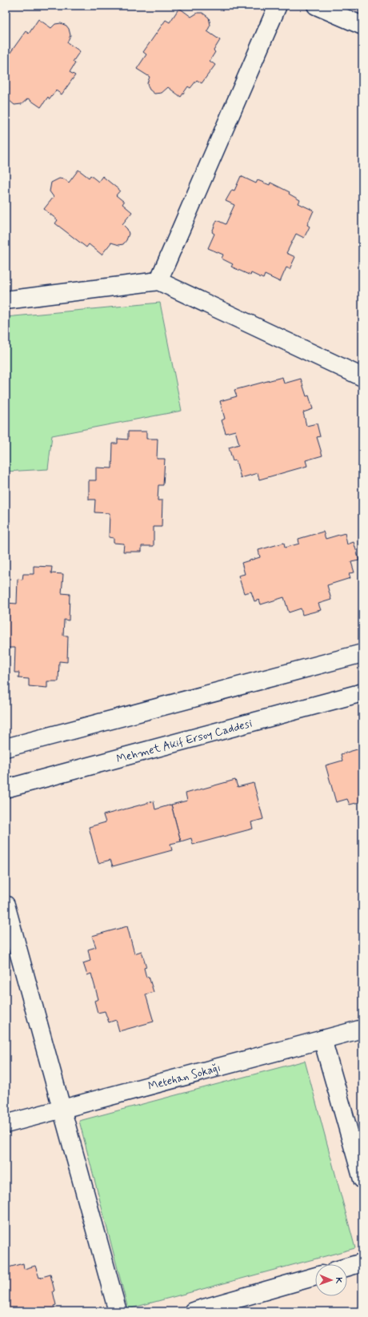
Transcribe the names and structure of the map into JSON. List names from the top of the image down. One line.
{"streets":{"street":["Mehmet Akif Ersoy Caddesi","Metehan Sokağı"]},"north":"right"}
